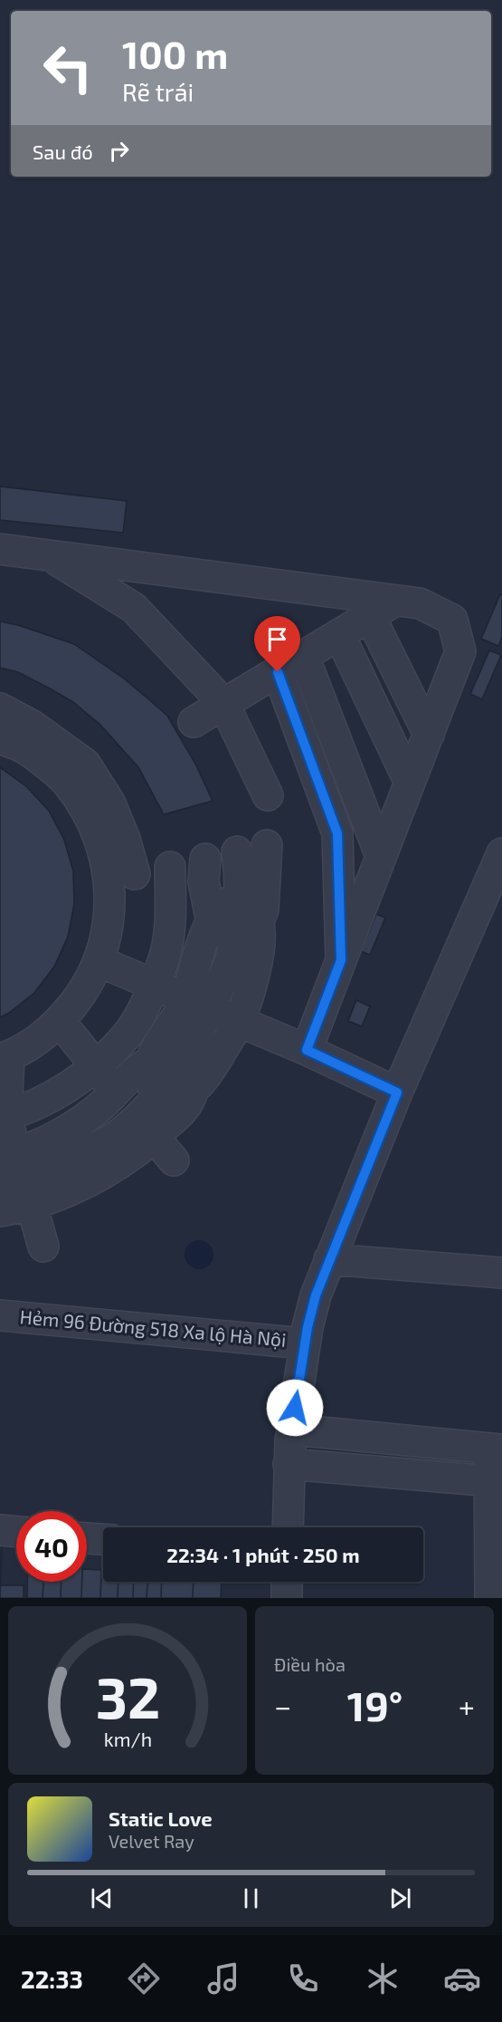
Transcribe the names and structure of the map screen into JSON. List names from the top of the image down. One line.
{"streets":{"street":["Hẻm 96 Đường 518 Xa lộ Hà Nội"]},"page":{"turn":["100 m","Rẽ trái"],"then":"Sau đó","limit":"40","trip":"22:34 · 1 phút · 250 m","tile":"Điều hòa","heat":["−","19°","+"],"song":["Static Love","Velvet Ray"],"tabs":"22:33","gauge":["32","km/h"]}}
